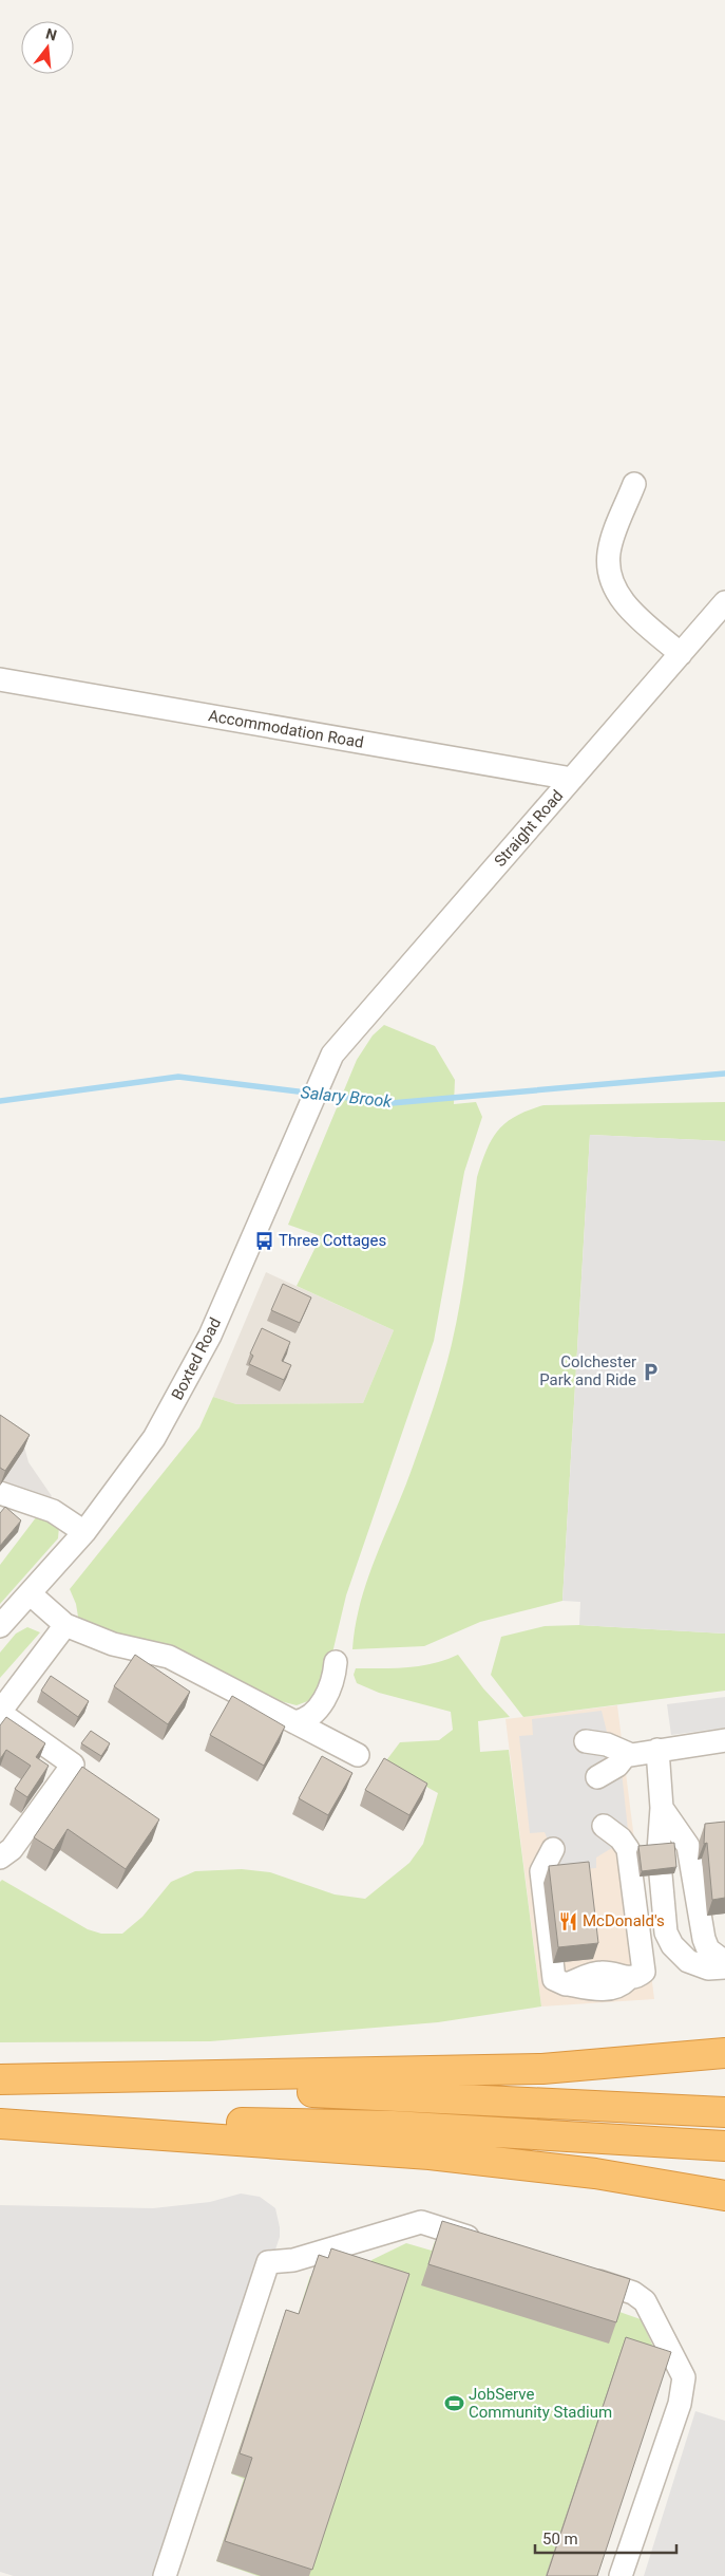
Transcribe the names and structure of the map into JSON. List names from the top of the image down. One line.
{"streets":{"street":["Accommodation Road","Straight Road","Boxted Road"]},"crossings":[["Accommodation Road","Straight Road"],["Straight Road","Boxted Road"]],"water":["Salary Brook"],"places":{"bus stop":["Three Cottages"],"parking":["Colchester Park and Ride"],"restaurant":["McDonald's"],"sports":["JobServe Community Stadium"]},"scale_bar":"50 m","north":"top"}
